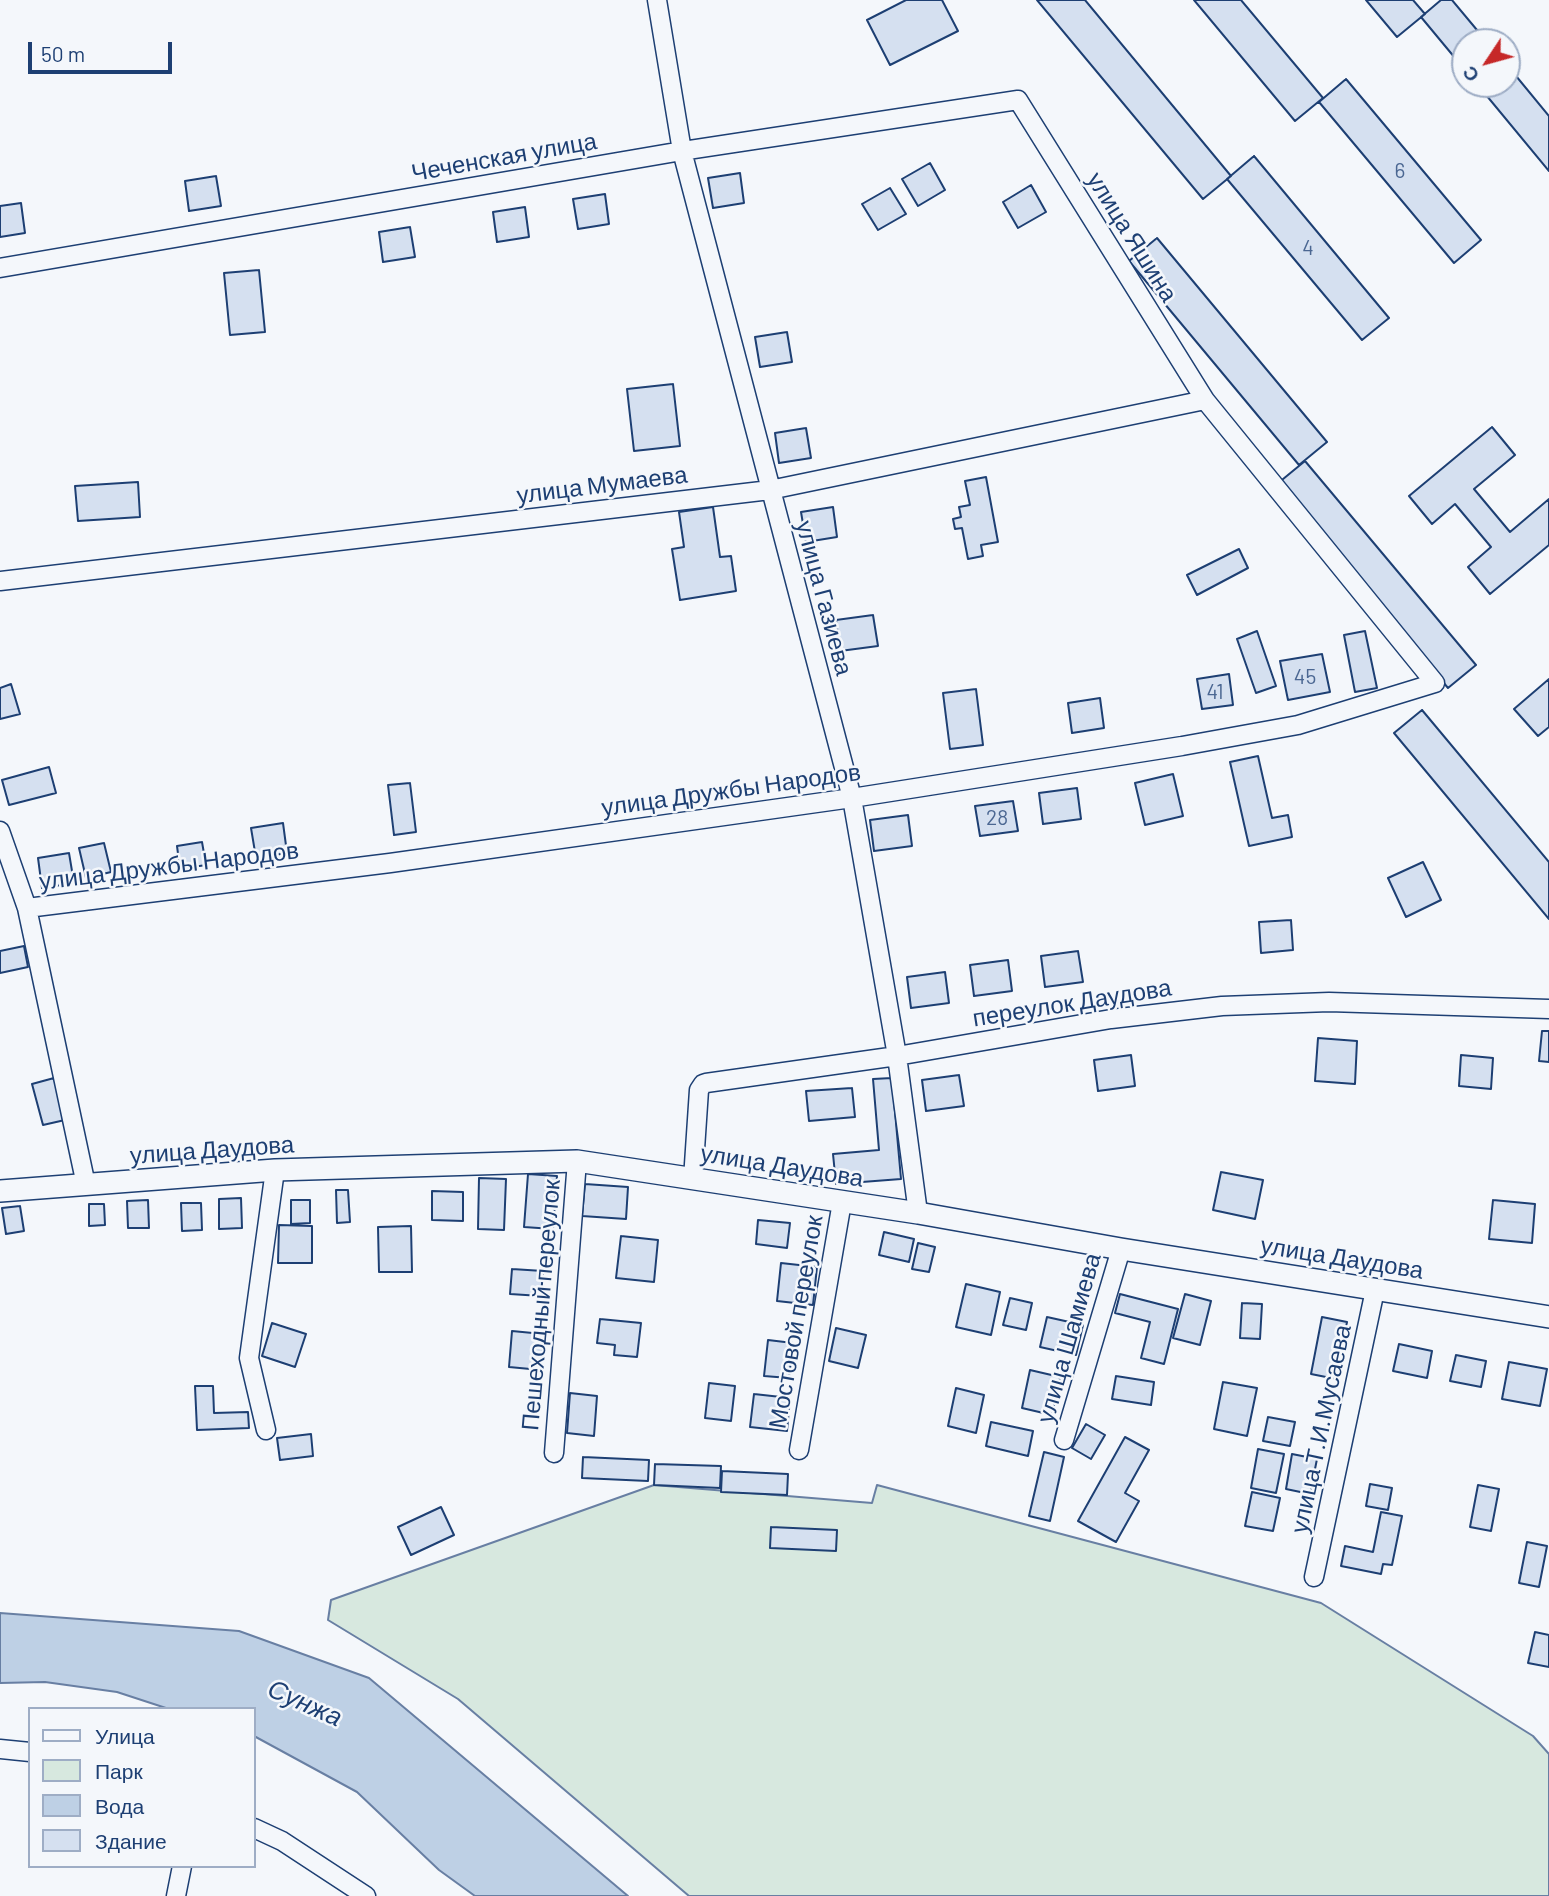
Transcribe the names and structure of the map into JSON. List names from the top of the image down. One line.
{"streets":{"street":["Чеченская улица","улица Яшина","улица Мумаева","улица Газиева","улица Дружбы Народов","переулок Даудова","улица Даудова","Пешеходный переулок","Мостовой переулок","улица Шамиева","улица Т.И.Мусаева"]},"crossings":[["Чеченская улица","улица Яшина"],["Чеченская улица","улица Газиева"],["улица Яшина","улица Мумаева"],["улица Яшина","улица Дружбы Народов"],["улица Мумаева","улица Газиева"],["улица Газиева","улица Дружбы Народов"],["улица Газиева","переулок Даудова"],["улица Газиева","улица Даудова"],["переулок Даудова","улица Даудова"],["улица Даудова","Пешеходный переулок"],["улица Даудова","Мостовой переулок"],["улица Даудова","улица Шамиева"],["улица Даудова","улица Т.И.Мусаева"]],"water":["Сунжа"],"house_numbers":["6","4","45","41","28"],"legend":["Улица","Парк","Вода","Здание"],"scale_bar":"50 m","north":"bottom left"}
